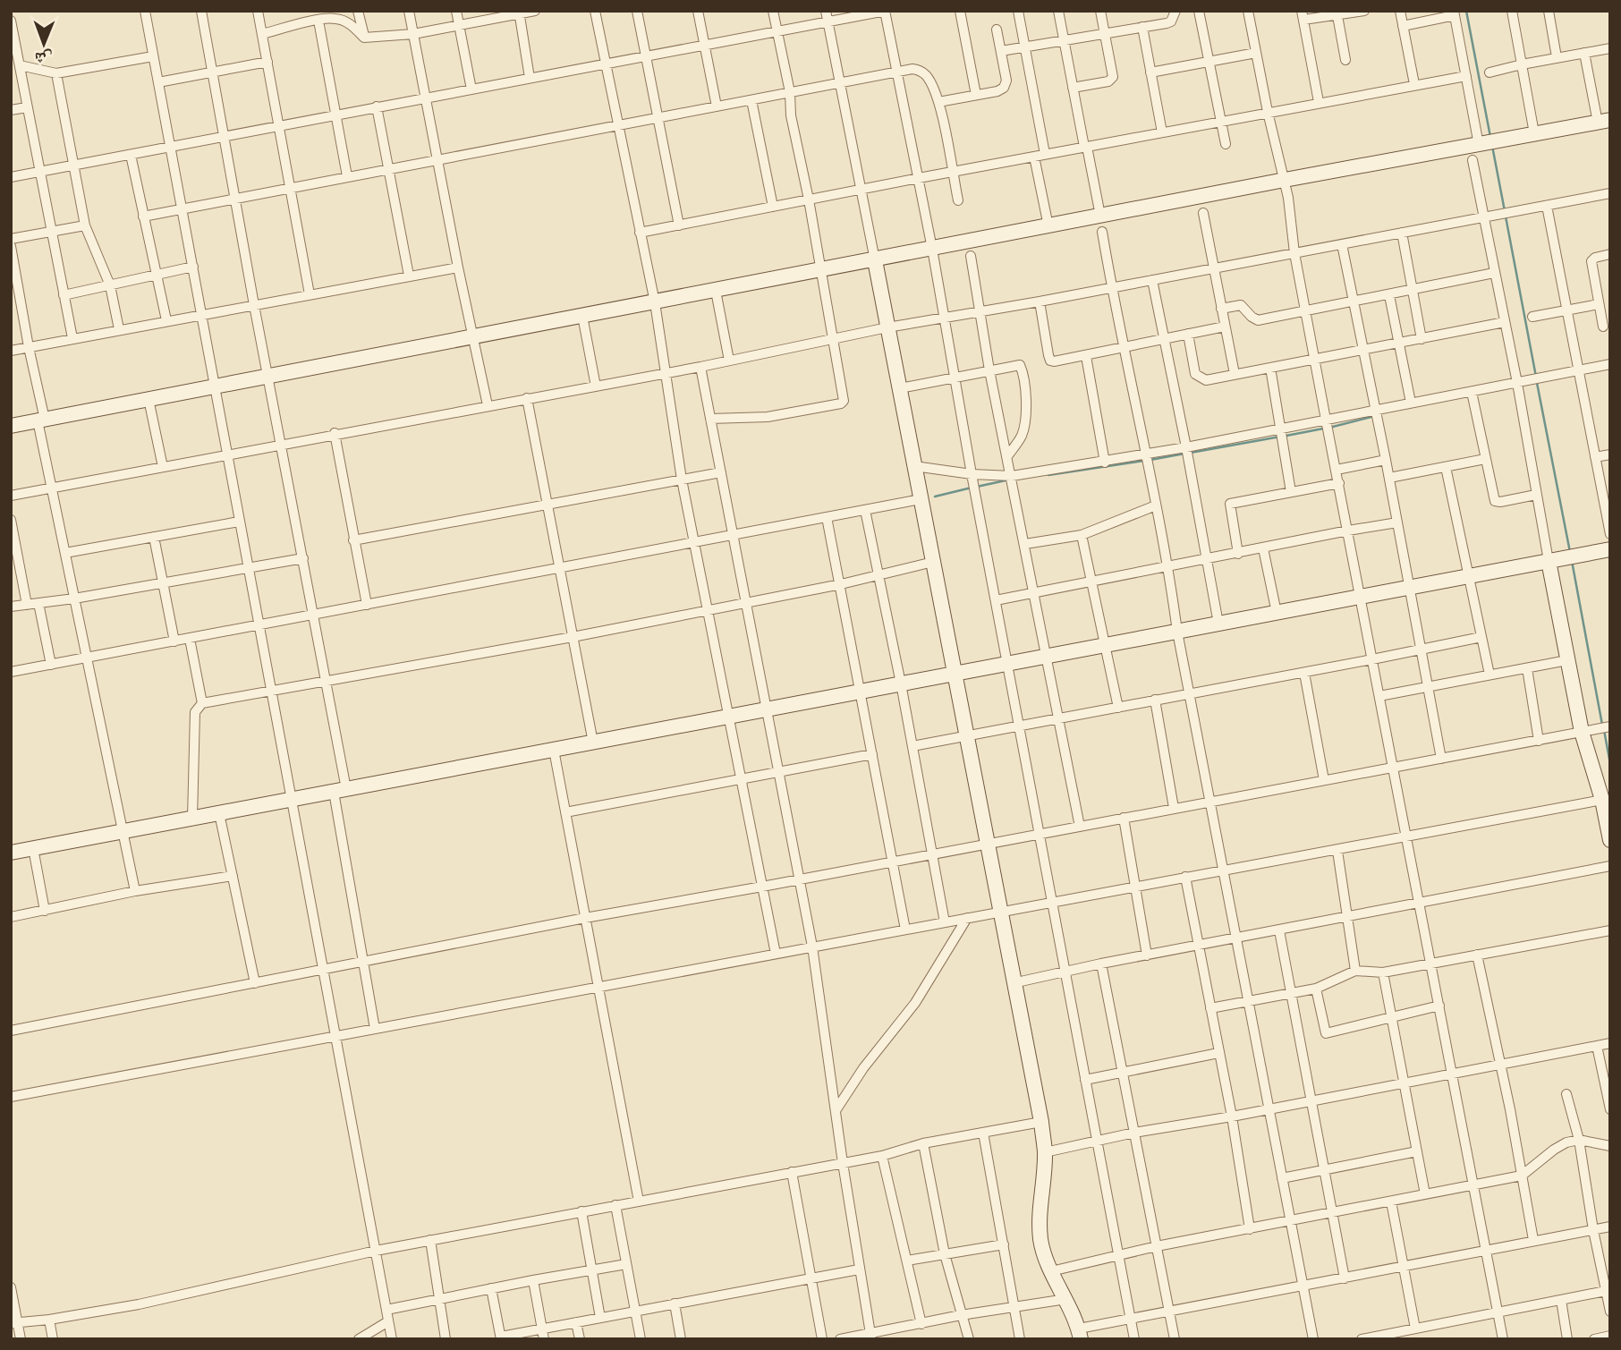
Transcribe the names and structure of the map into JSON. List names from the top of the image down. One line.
{"north":"bottom"}
